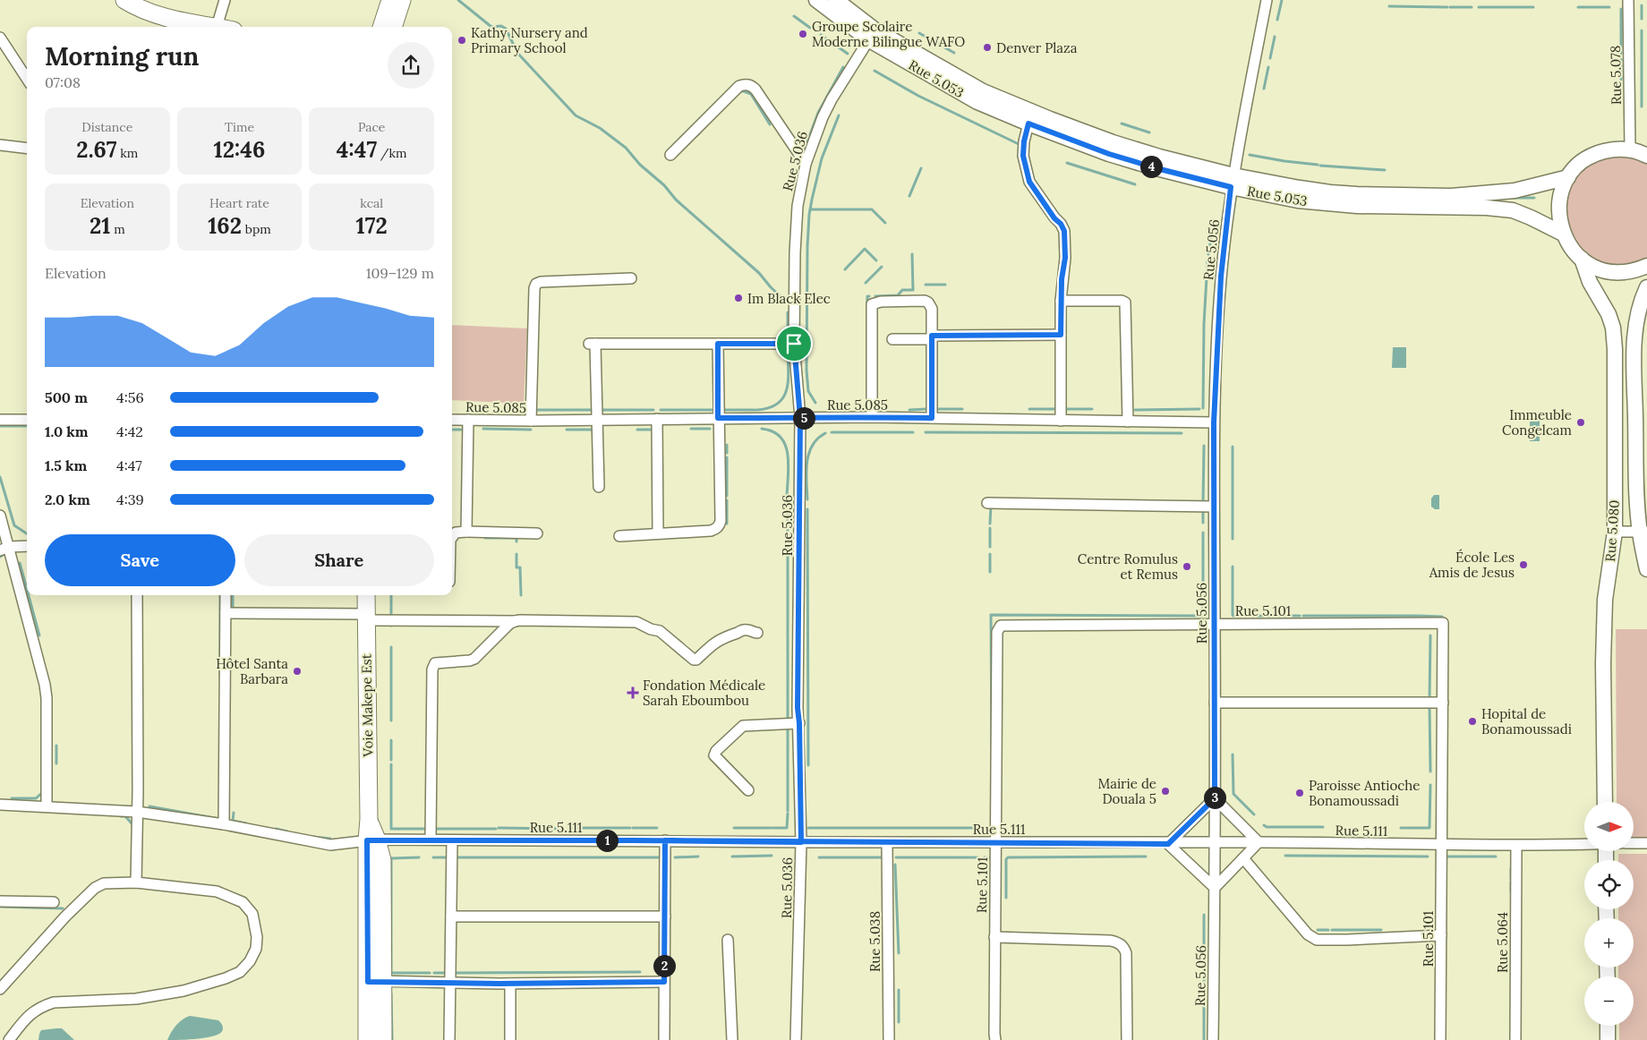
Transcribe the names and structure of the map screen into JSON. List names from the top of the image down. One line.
{"streets":{"main road":["Rue 5.053","Rue 5.080","Voie Makepe Est"],"street":["Rue 5.078","Rue 5.036","Rue 5.056","Rue 5.085","Rue 5.101","Rue 5.111","Rue 5.038","Rue 5.064"]},"crossings":[["Rue 5.053","Rue 5.036"],["Rue 5.053","Rue 5.056"],["Rue 5.036","Rue 5.085"],["Rue 5.036","Rue 5.111"],["Rue 5.056","Rue 5.085"],["Rue 5.056","Rue 5.101"],["Rue 5.056","Rue 5.111"],["Rue 5.101","Rue 5.111"],["Voie Makepe Est","Rue 5.111"],["Rue 5.111","Rue 5.038"],["Rue 5.111","Rue 5.064"]],"places":{"other":["Groupe Scolaire Moderne Bilingue WAFO","Kathy Nursery and Primary School","Denver Plaza","Im Black Elec","Immeuble Congelcam","École Les Amis de Jesus","Centre Romulus et Remus","Hôtel Santa Barbara","Hopital de Bonamoussadi","Mairie de Douala 5","Paroisse Antioche Bonamoussadi"],"health":["Fondation Médicale Sarah Eboumbou"]},"north":"right","page":{"heading":["Morning run","07:08"],"stats":[["Distance","2.67 km"],["Time","12:46"],["Pace","4:47 /km"],["Elevation","21 m"],["Heart rate","162 bpm"],["kcal","172"]],"pins":["4","5","3","1","2"],"chart":["Elevation","109–129 m"],"list":[{"name":"500 m","note":"4:56"},{"name":"1.0 km","note":"4:42"},{"name":"1.5 km","note":"4:47"},{"name":"2.0 km","note":"4:39"}],"buttons":["Save","Share"],"map_buttons":["+","−"]}}
